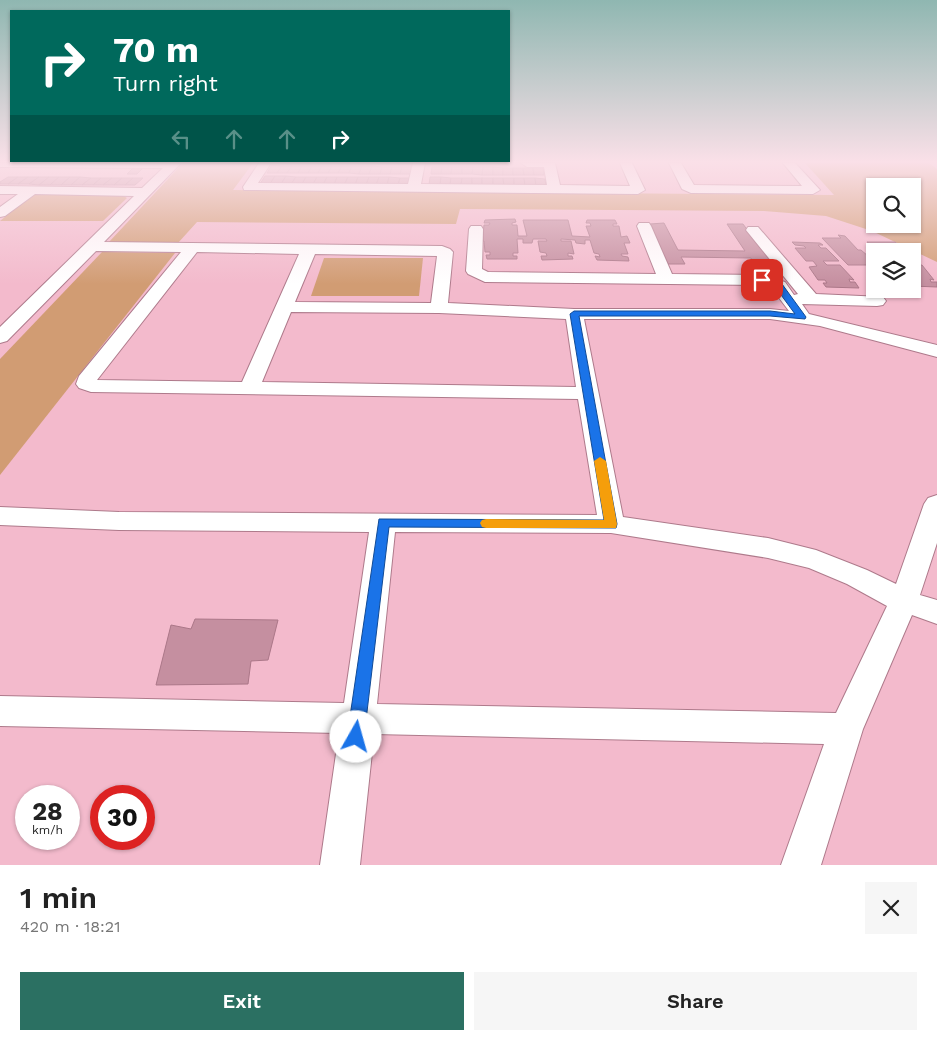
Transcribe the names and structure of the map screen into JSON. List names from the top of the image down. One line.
{"page":{"turn":["70 m","Turn right"],"speed":"28 km/h","limit":"30","heading":["1 min","420 m · 18:21"],"buttons":["Exit","Share"]}}
